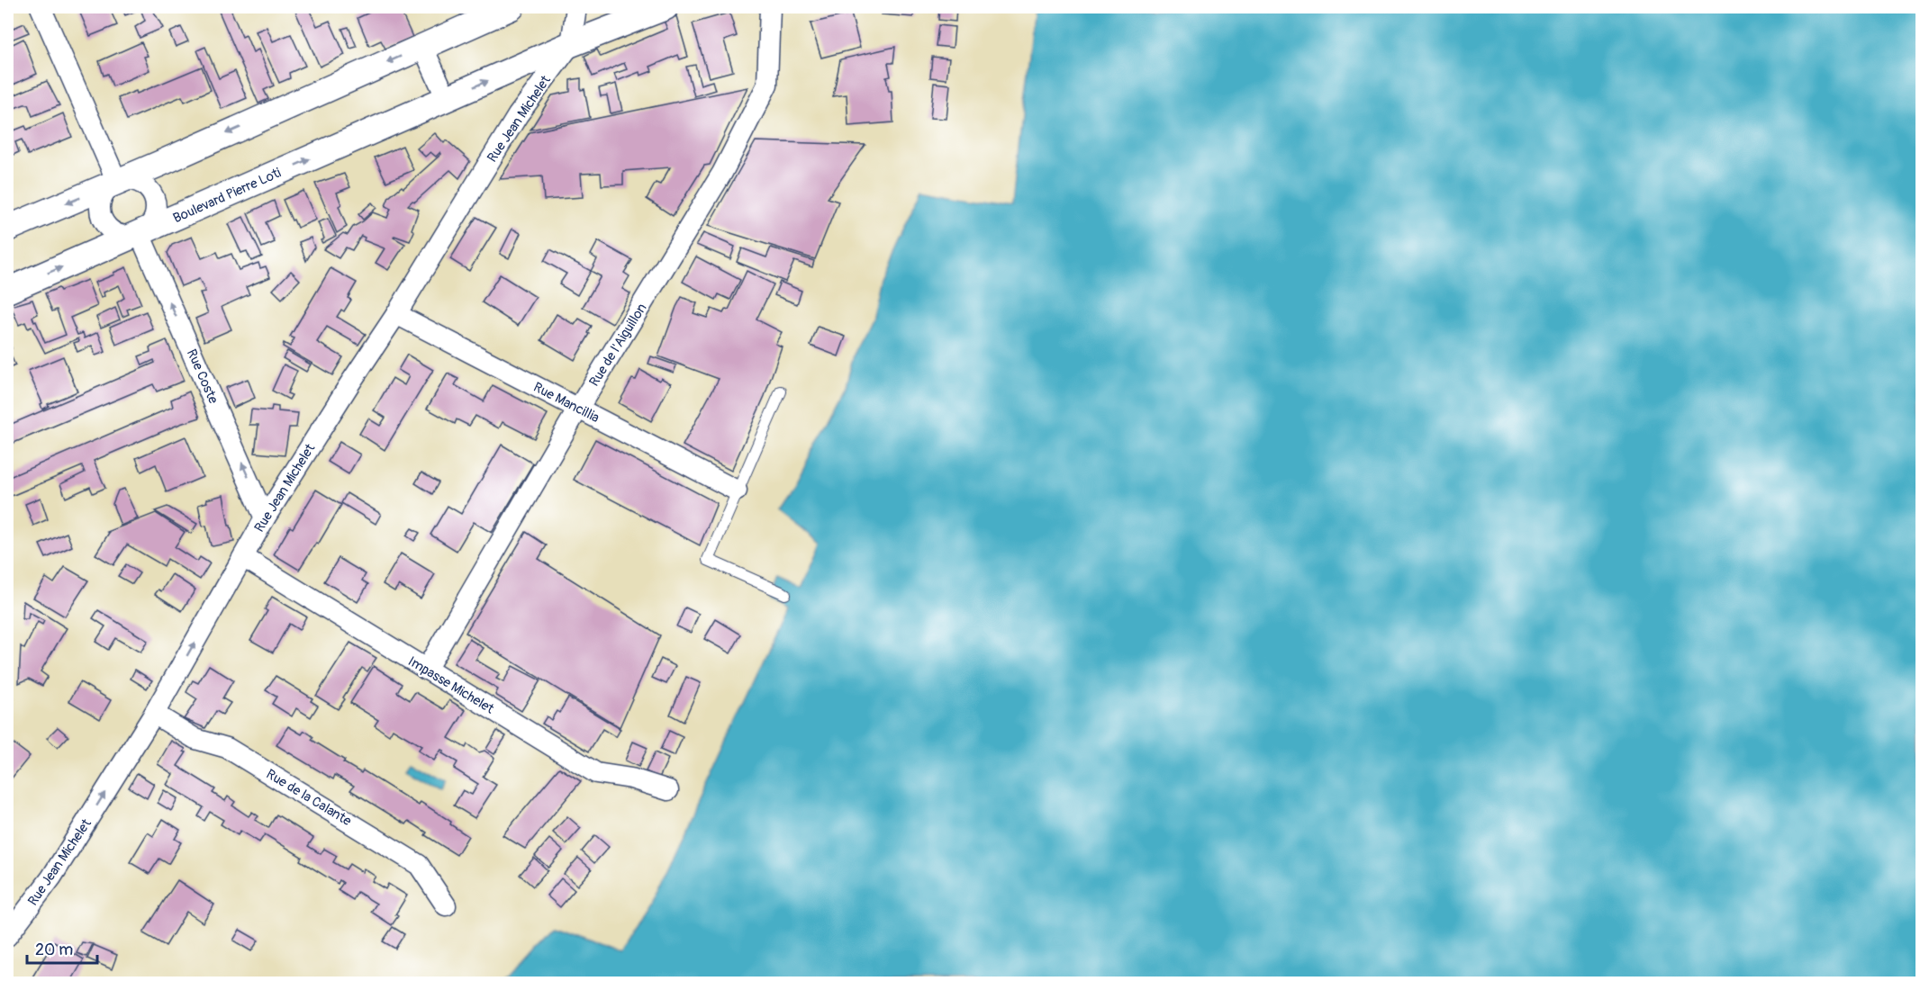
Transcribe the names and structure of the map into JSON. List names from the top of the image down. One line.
{"streets":{"street":["Rue Jean Michelet","Boulevard Pierre Loti","Rue de l'Aiguillon","Rue Coste","Rue Mancillia","Impasse Michelet","Rue de la Calante"]},"crossings":[["Rue Jean Michelet","Boulevard Pierre Loti"],["Rue Jean Michelet","Rue Coste"],["Rue Jean Michelet","Rue Mancillia"],["Rue Jean Michelet","Impasse Michelet"],["Rue Jean Michelet","Rue de la Calante"],["Boulevard Pierre Loti","Rue Coste"],["Rue de l'Aiguillon","Rue Mancillia"],["Rue de l'Aiguillon","Impasse Michelet"]],"one_way":["Rue Jean Michelet","Rue Coste"],"scale_bar":"20 m"}
